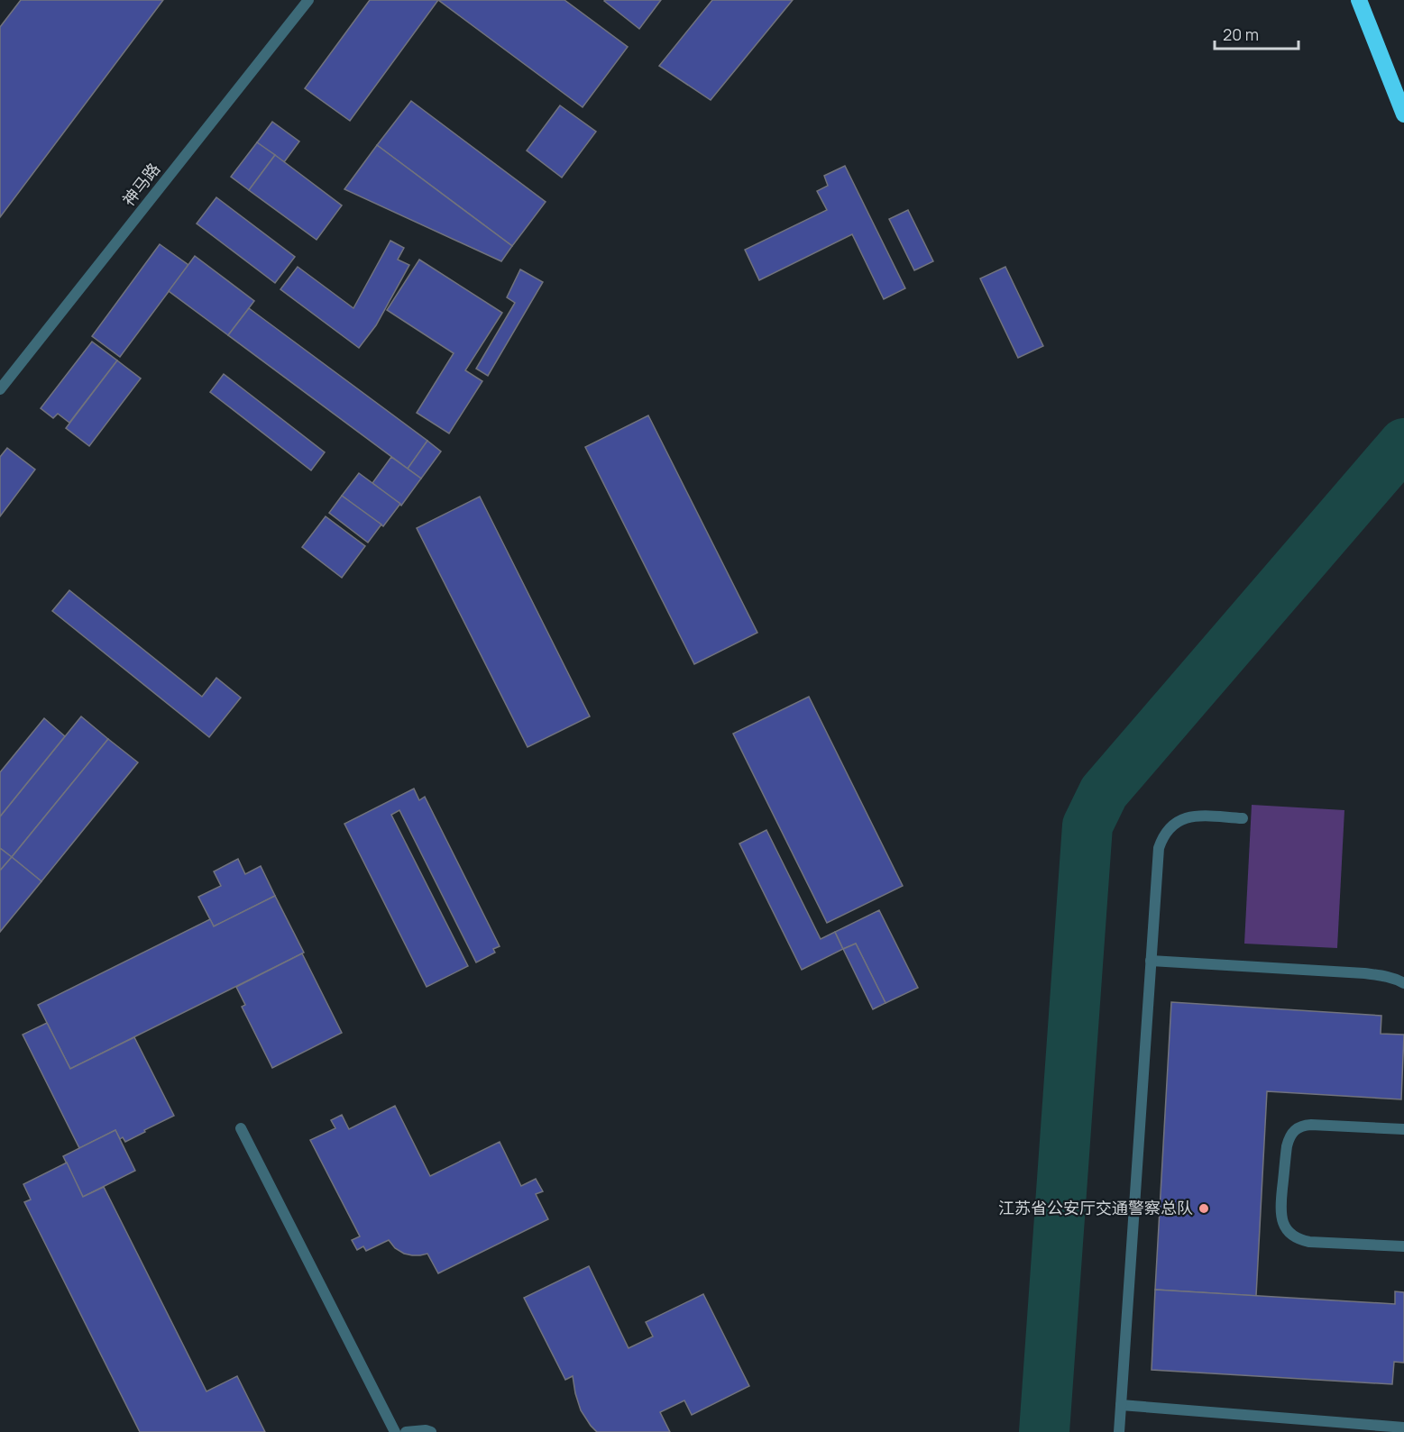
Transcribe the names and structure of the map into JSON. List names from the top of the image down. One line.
{"streets":{"street":["神马路"]},"places":["江苏省公安厅交通警察总队"],"scale_bar":"20 m"}
